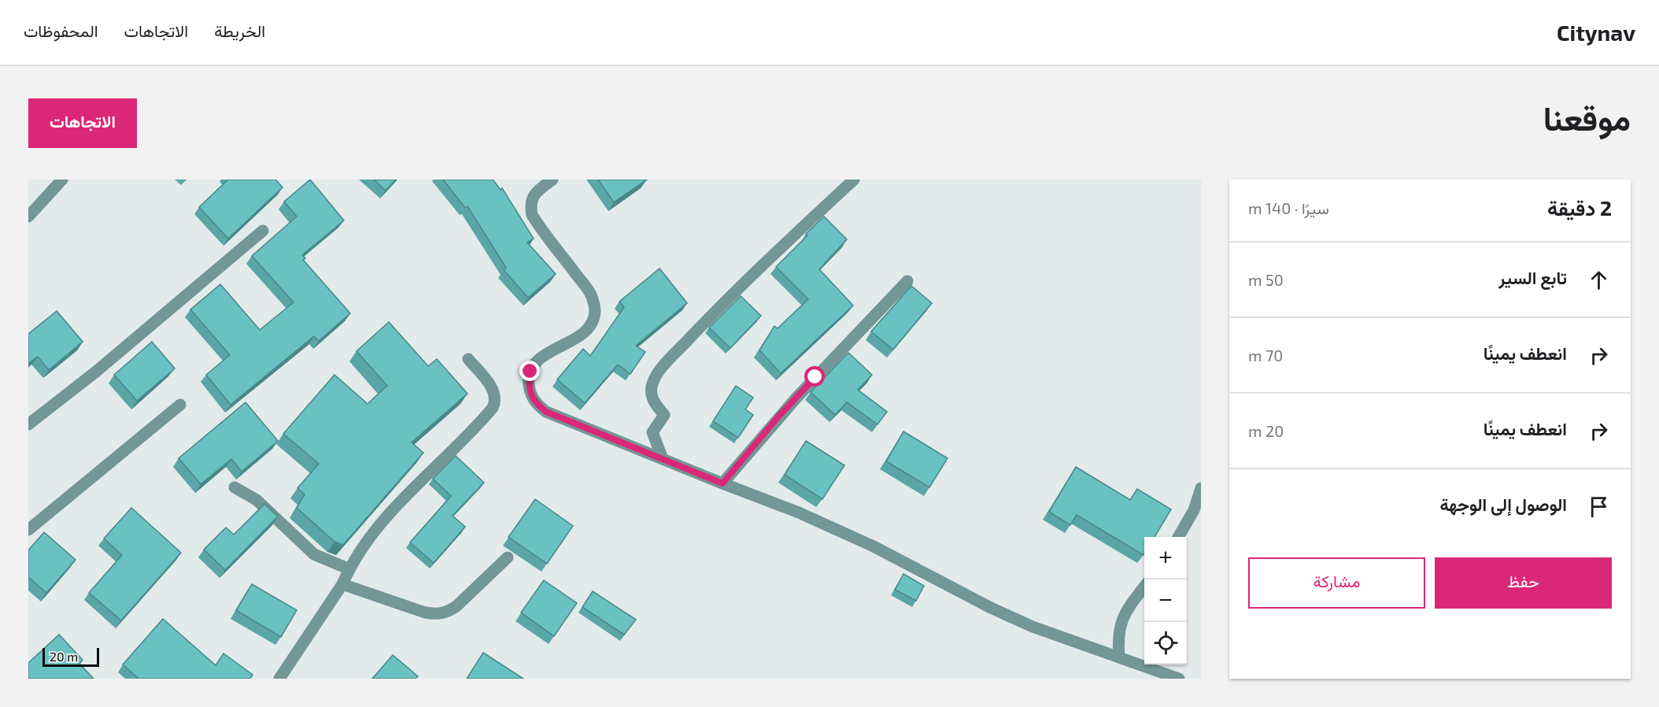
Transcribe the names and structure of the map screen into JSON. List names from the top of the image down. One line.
{"scale_bar":"20 m","page":{"header":"Citynav","nav":["الخريطة","الاتجاهات","المحفوظات"],"title":"موقعنا","buttons":["الاتجاهات",["حفظ","مشاركة"]],"heading":["2 دقيقة","سيرًا · 140 m"],"list":[["تابع السير","50 m"],["انعطف يمينًا","70 m"],["انعطف يمينًا","20 m"],"الوصول إلى الوجهة"],"map_buttons":["+","−"],"scale":"20 m"}}
